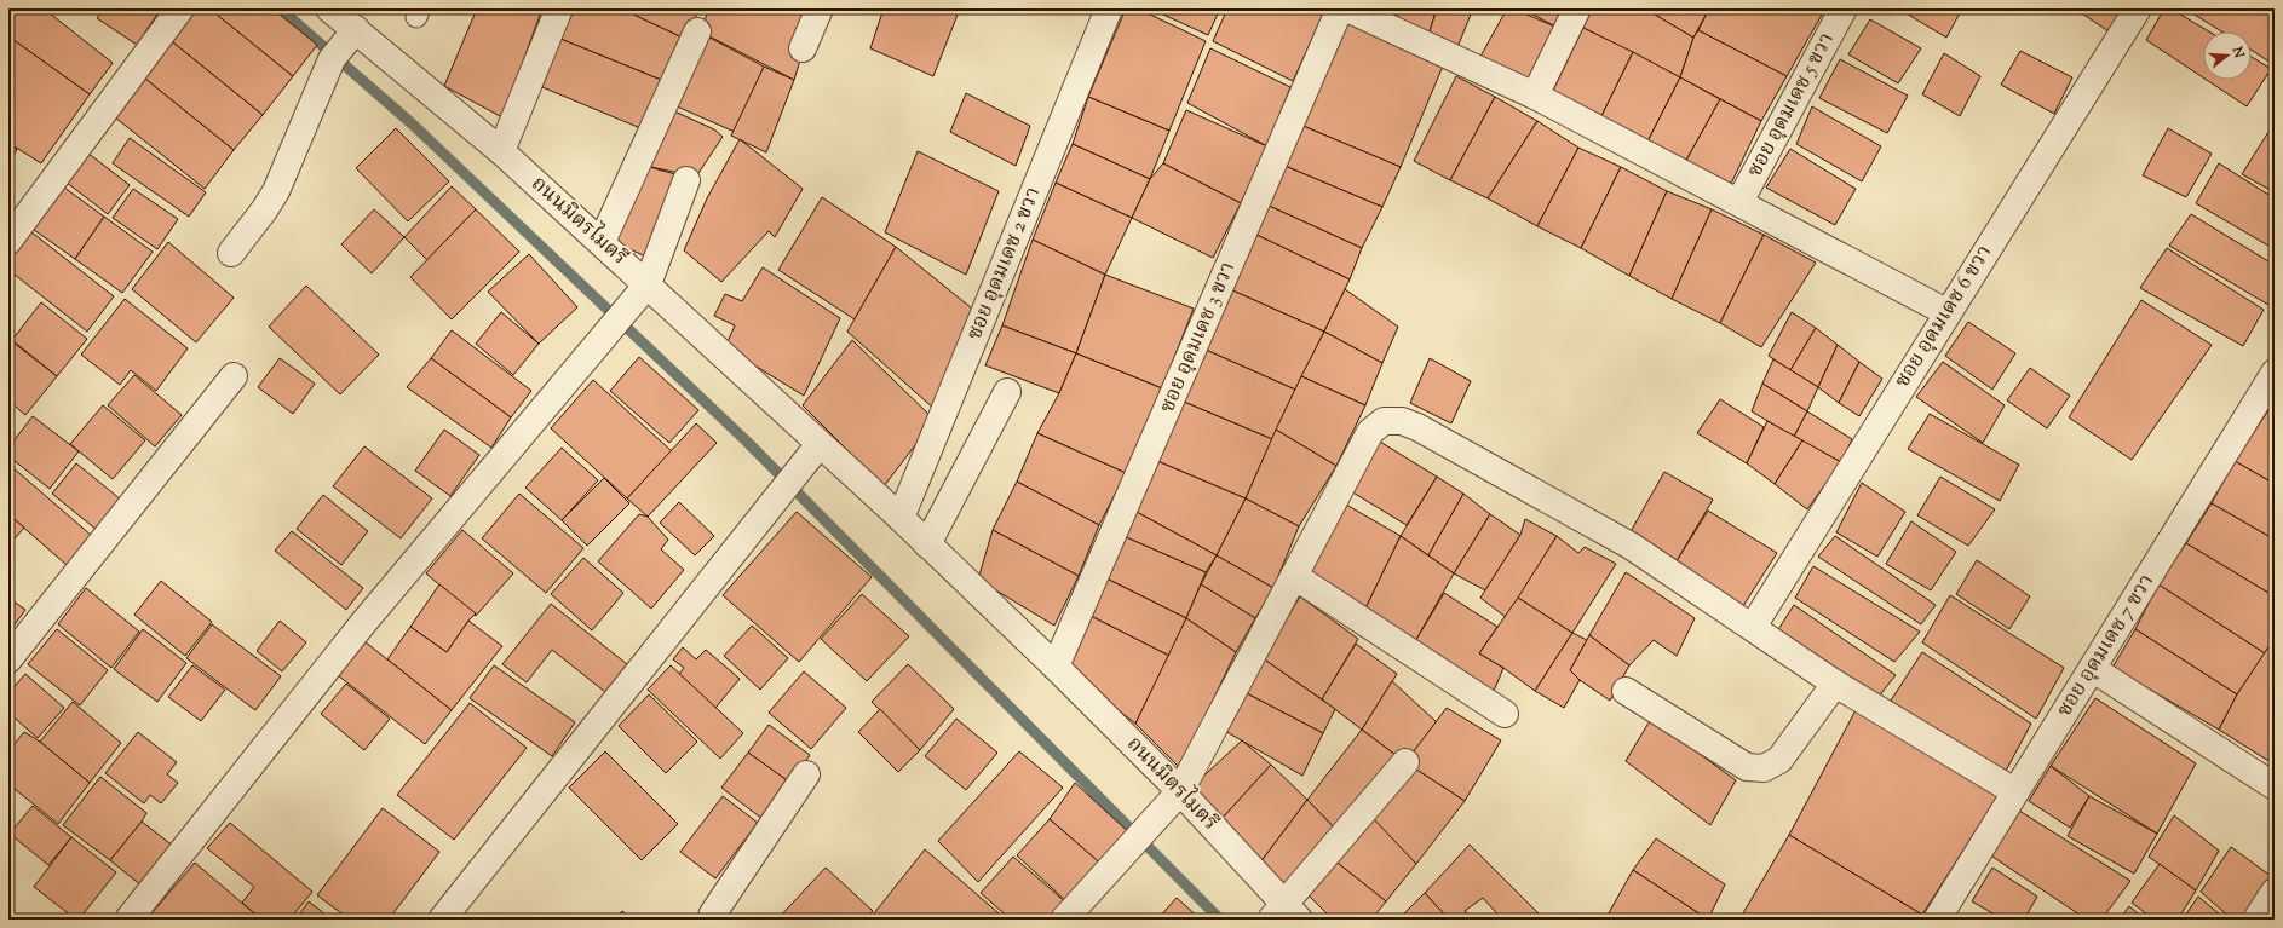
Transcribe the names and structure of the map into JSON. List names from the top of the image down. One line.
{"streets":{"street":["ซอย อุดมเดช 5 ขวา","ถนนมิตรไมตรี","ซอย อุดมเดช 2 ขวา","ซอย อุดมเดช 6 ขวา","ซอย อุดมเดช 3 ขวา","ซอย อุดมเดช 7 ขวา"]},"crossings":[["ถนนมิตรไมตรี","ซอย อุดมเดช 2 ขวา"],["ถนนมิตรไมตรี","ซอย อุดมเดช 3 ขวา"]],"north":"right"}
